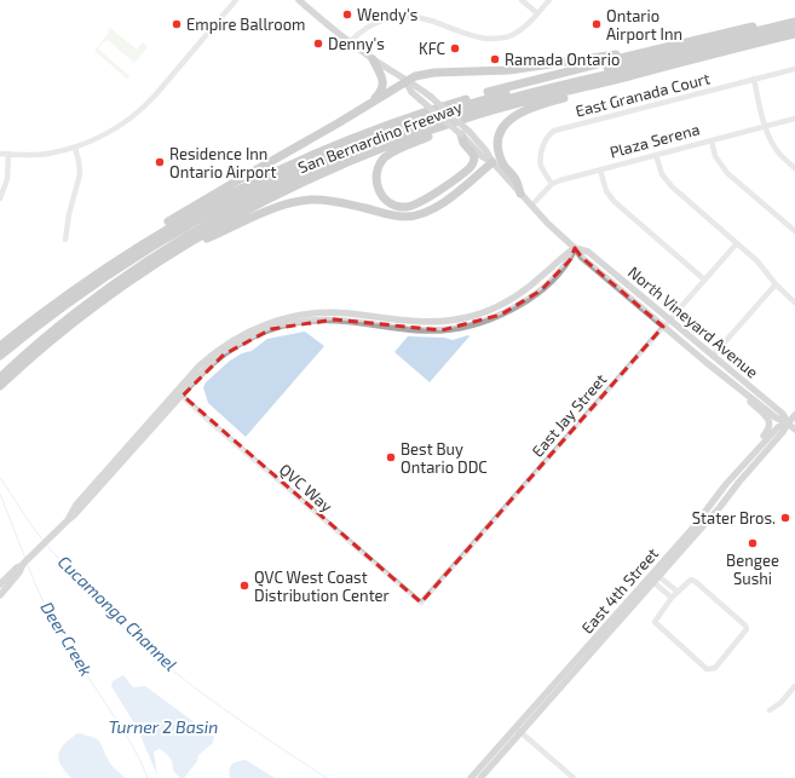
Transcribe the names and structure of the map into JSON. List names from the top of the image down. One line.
{"streets":{"highway":["San Bernardino Freeway"],"main road":["North Vineyard Avenue","East 4th Street"],"street":["East Granada Court","Plaza Serena","East Jay Street","QVC Way"]},"crossings":[["East Granada Court","Plaza Serena"],["Plaza Serena","North Vineyard Avenue"],["North Vineyard Avenue","East Jay Street"],["North Vineyard Avenue","East 4th Street"],["East Jay Street","QVC Way"]],"water":["Cucamonga Channel","Deer Creek","Turner 2 Basin"],"places":["Wendy's","Empire Ballroom","Ontario Airport Inn","Denny's","KFC","Ramada Ontario","Residence Inn Ontario Airport","Best Buy Ontario DDC","Stater Bros.","Bengee Sushi","QVC West Coast Distribution Center"]}
